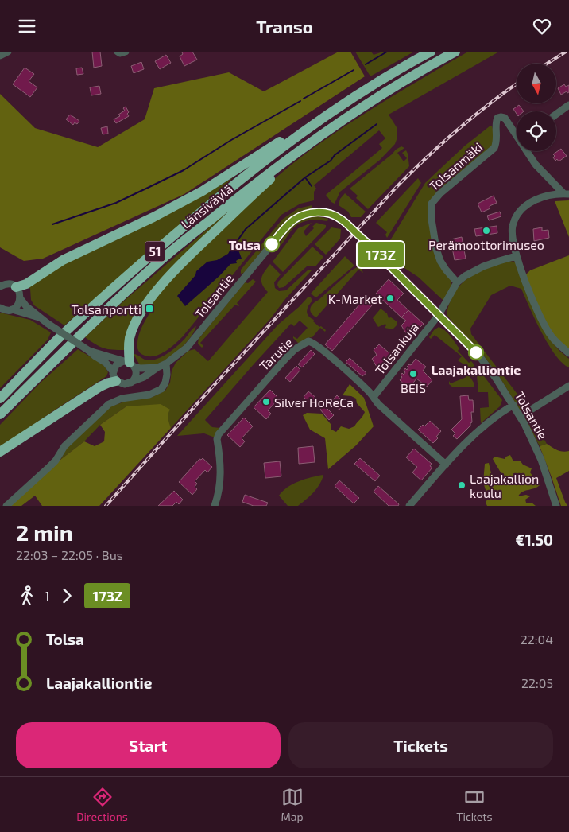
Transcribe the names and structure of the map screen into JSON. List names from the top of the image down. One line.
{"streets":{"highway":["Länsiväylä","51"],"street":["Tolsanmäki","Tolsantie","Tolsankuja","Tarutie"]},"crossings":[["Tolsanmäki","Tolsankuja"],["Tolsantie","Tolsankuja"],["Tolsankuja","Tarutie"]],"places":{"other":["Perämoottorimuseo","Tolsa","K-Market","Laajakalliontie","BEIS","Silver HoReCa","Laajakallion koulu"],"transit":["Tolsanportti"]},"lines":["bus line 173Z"],"north":"bottom","page":{"header":"Transo","on_map":"173Z","heading":["2 min","22:03 – 22:05 · Bus","€1.50"],"legs":["1","173Z"],"list":[{"name":"Tolsa","value":"22:04"},{"name":"Laajakalliontie","value":"22:05"}],"buttons":["Start","Tickets"],"tabs":["Directions","Map","Tickets"]}}
